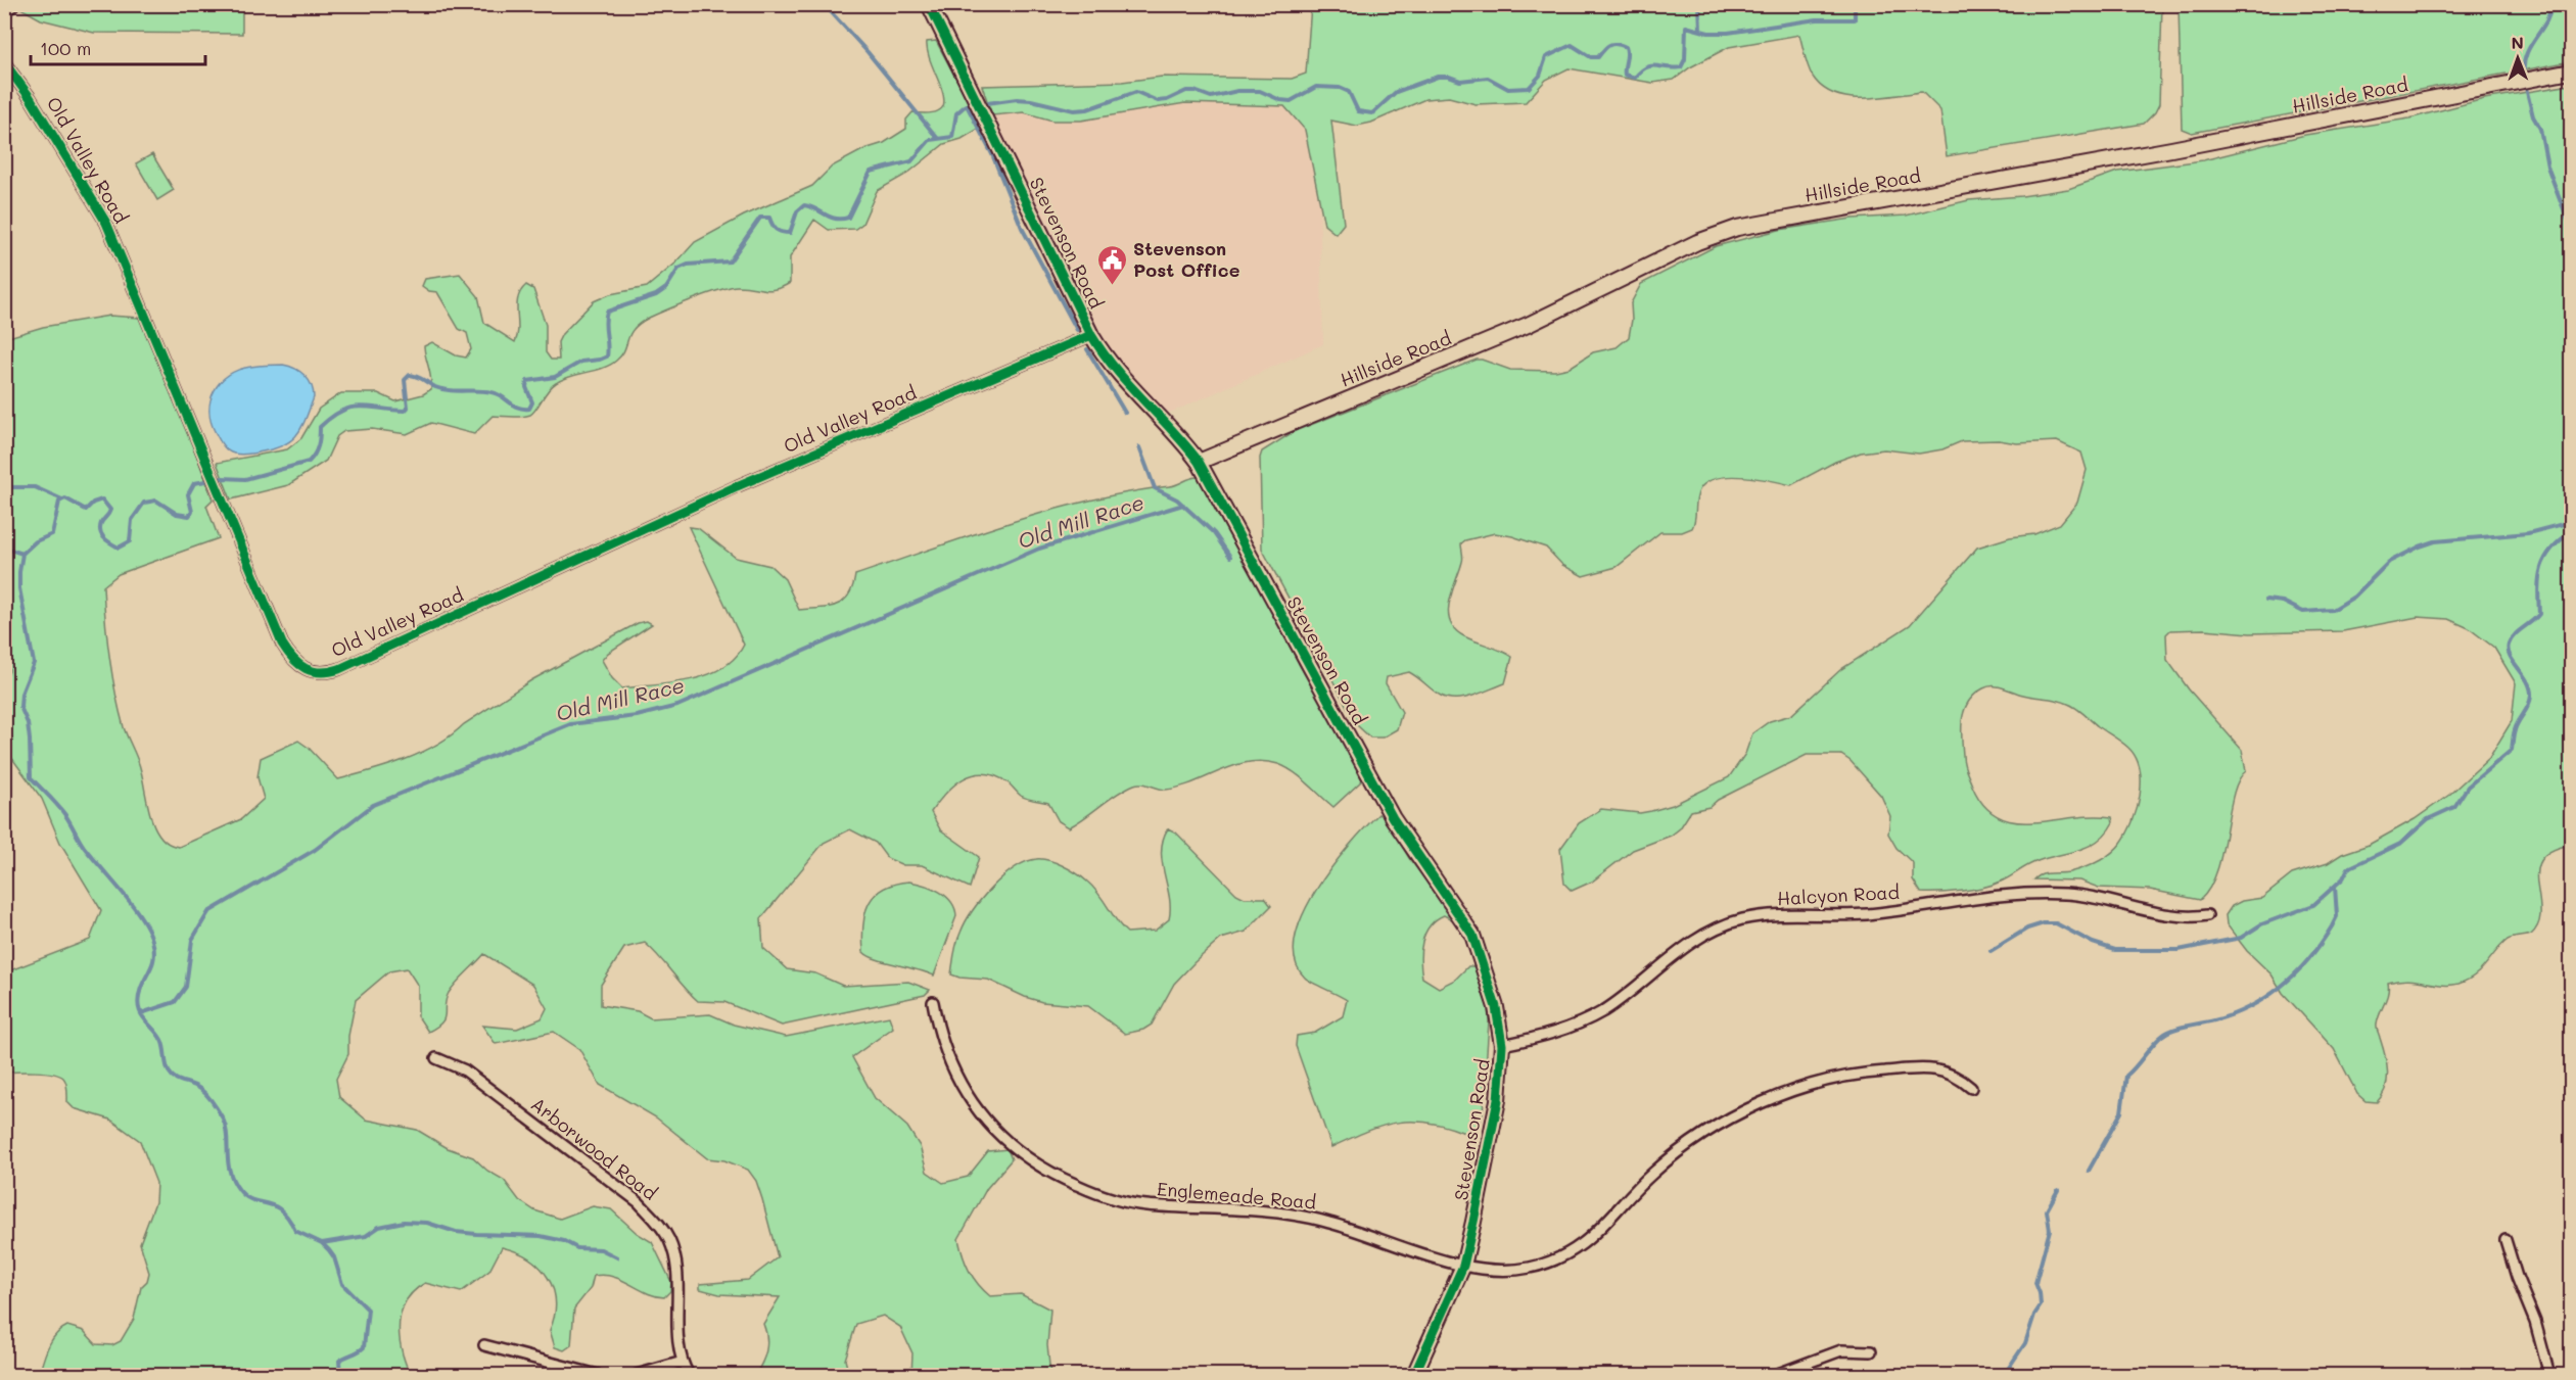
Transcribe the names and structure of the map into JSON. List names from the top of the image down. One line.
{"streets":{"street":["Hillside Road","Old Valley Road","Stevenson Road","Halcyon Road","Arborwood Road","Englemeade Road"]},"crossings":[["Hillside Road","Stevenson Road"],["Old Valley Road","Stevenson Road"],["Stevenson Road","Halcyon Road"],["Stevenson Road","Englemeade Road"]],"water":["Old Mill Race"],"places":{"public building":["Stevenson Post Office"]},"scale_bar":"100 m","north":"top"}
